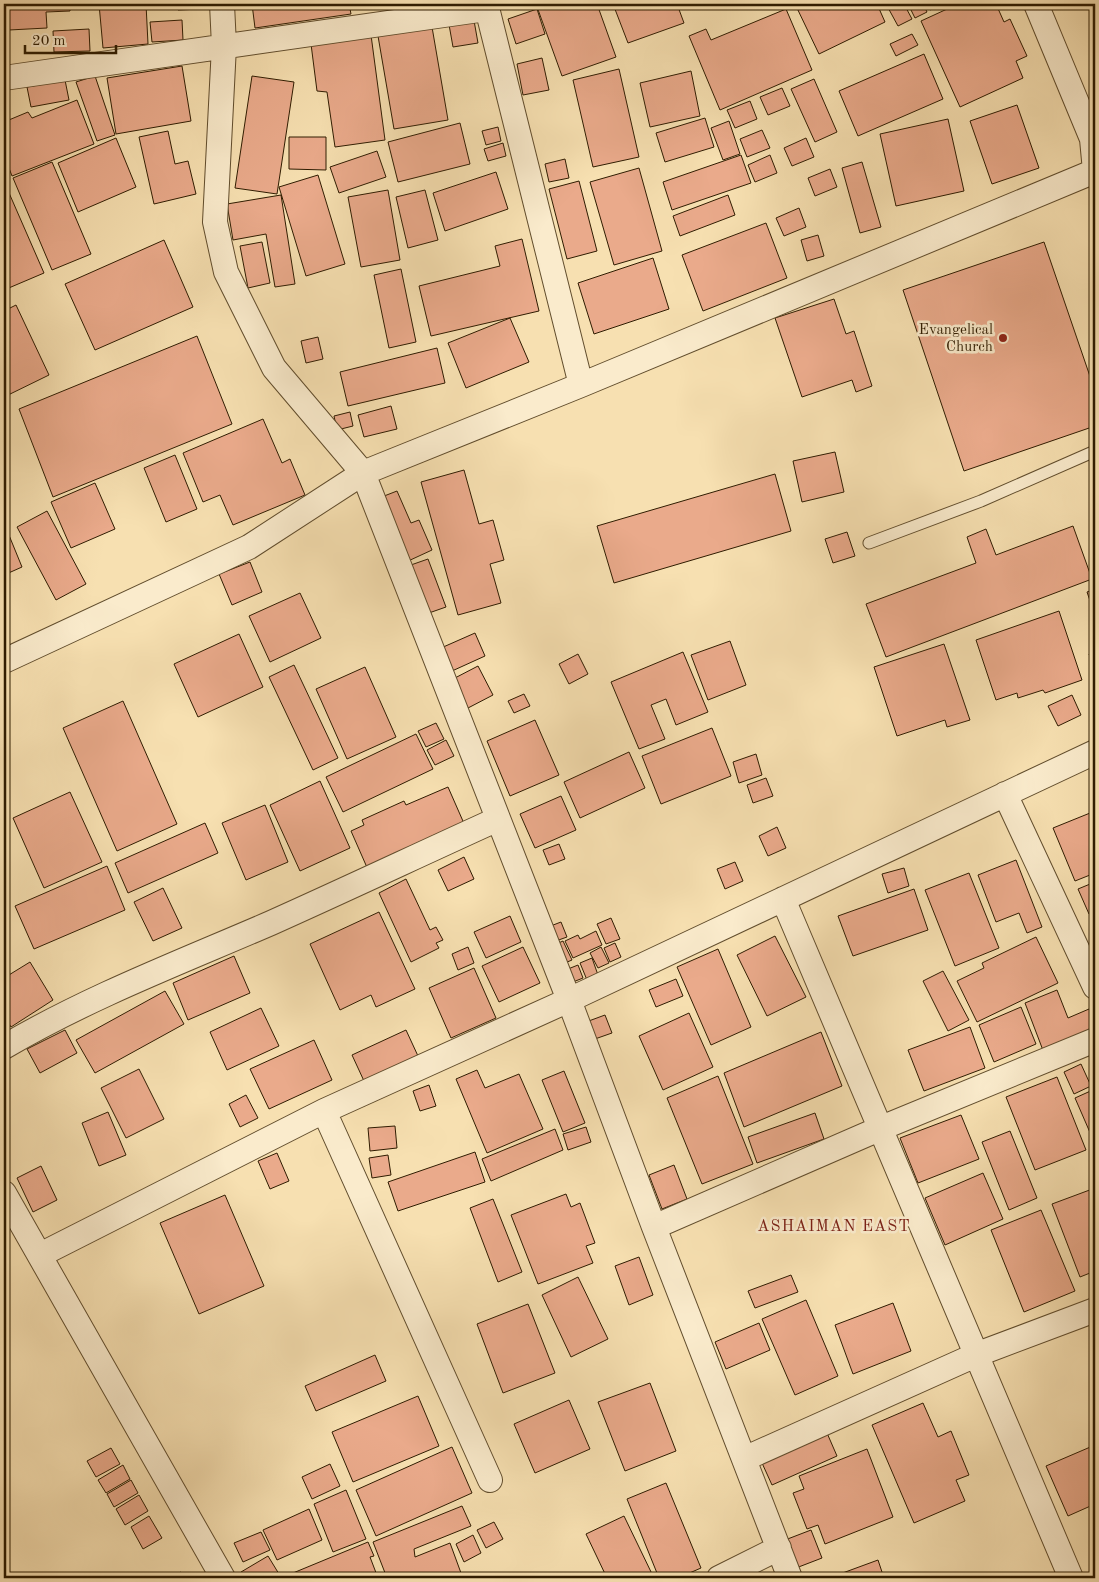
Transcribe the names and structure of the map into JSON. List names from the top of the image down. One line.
{"districts":["ASHAIMAN EAST"],"places":["Evangelical Church"],"scale_bar":"20 m"}
